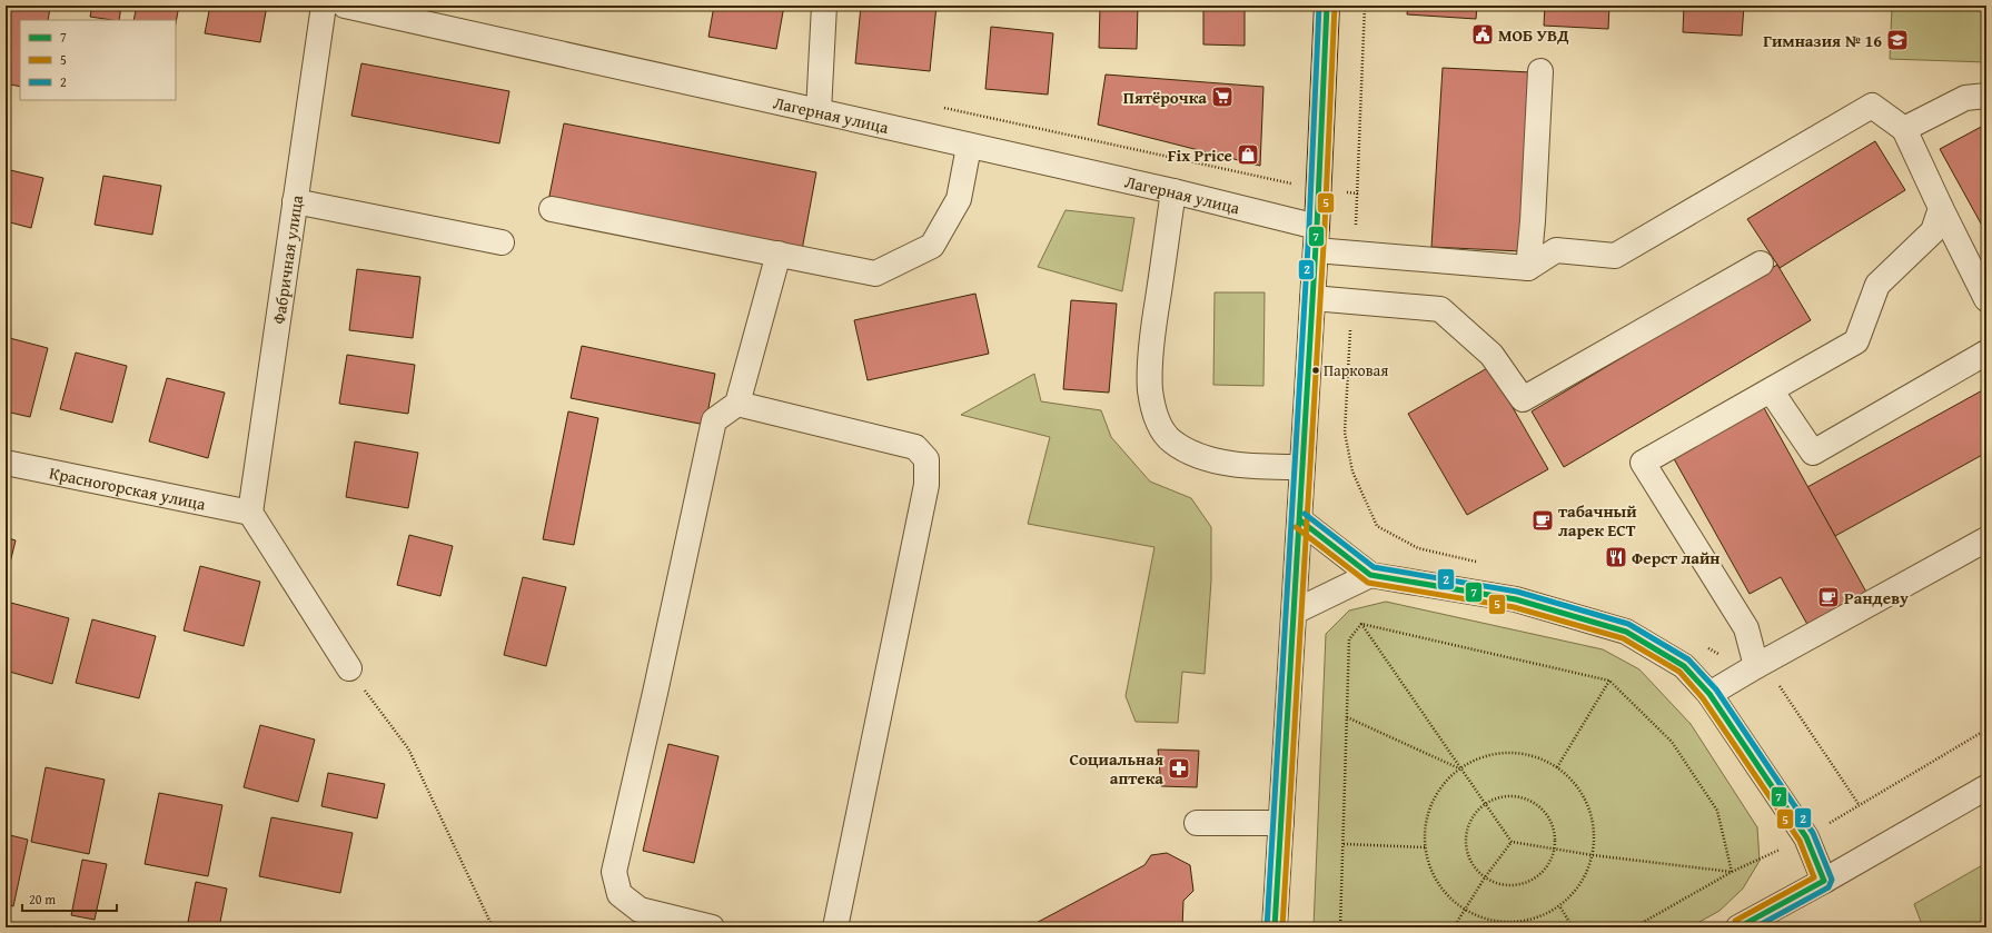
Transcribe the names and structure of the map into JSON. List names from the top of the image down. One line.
{"streets":{"street":["Лагерная улица","Фабричная улица","Красногорская улица"]},"crossings":[["Фабричная улица","Красногорская улица"]],"places":{"public building":["МОБ УВД"],"school or university":["Гимназия № 16"],"supermarket":["Пятёрочка"],"shop":["Fix Price"],"other":["Парковая"],"cafe":["табачный ларек ЕСТ","Рандеву"],"restaurant":["Ферст лайн"],"pharmacy":["Социальная аптека"]},"lines":["transit line 7","transit line 5","transit line 2"],"legend":["7","5","2"],"scale_bar":"20 m"}
